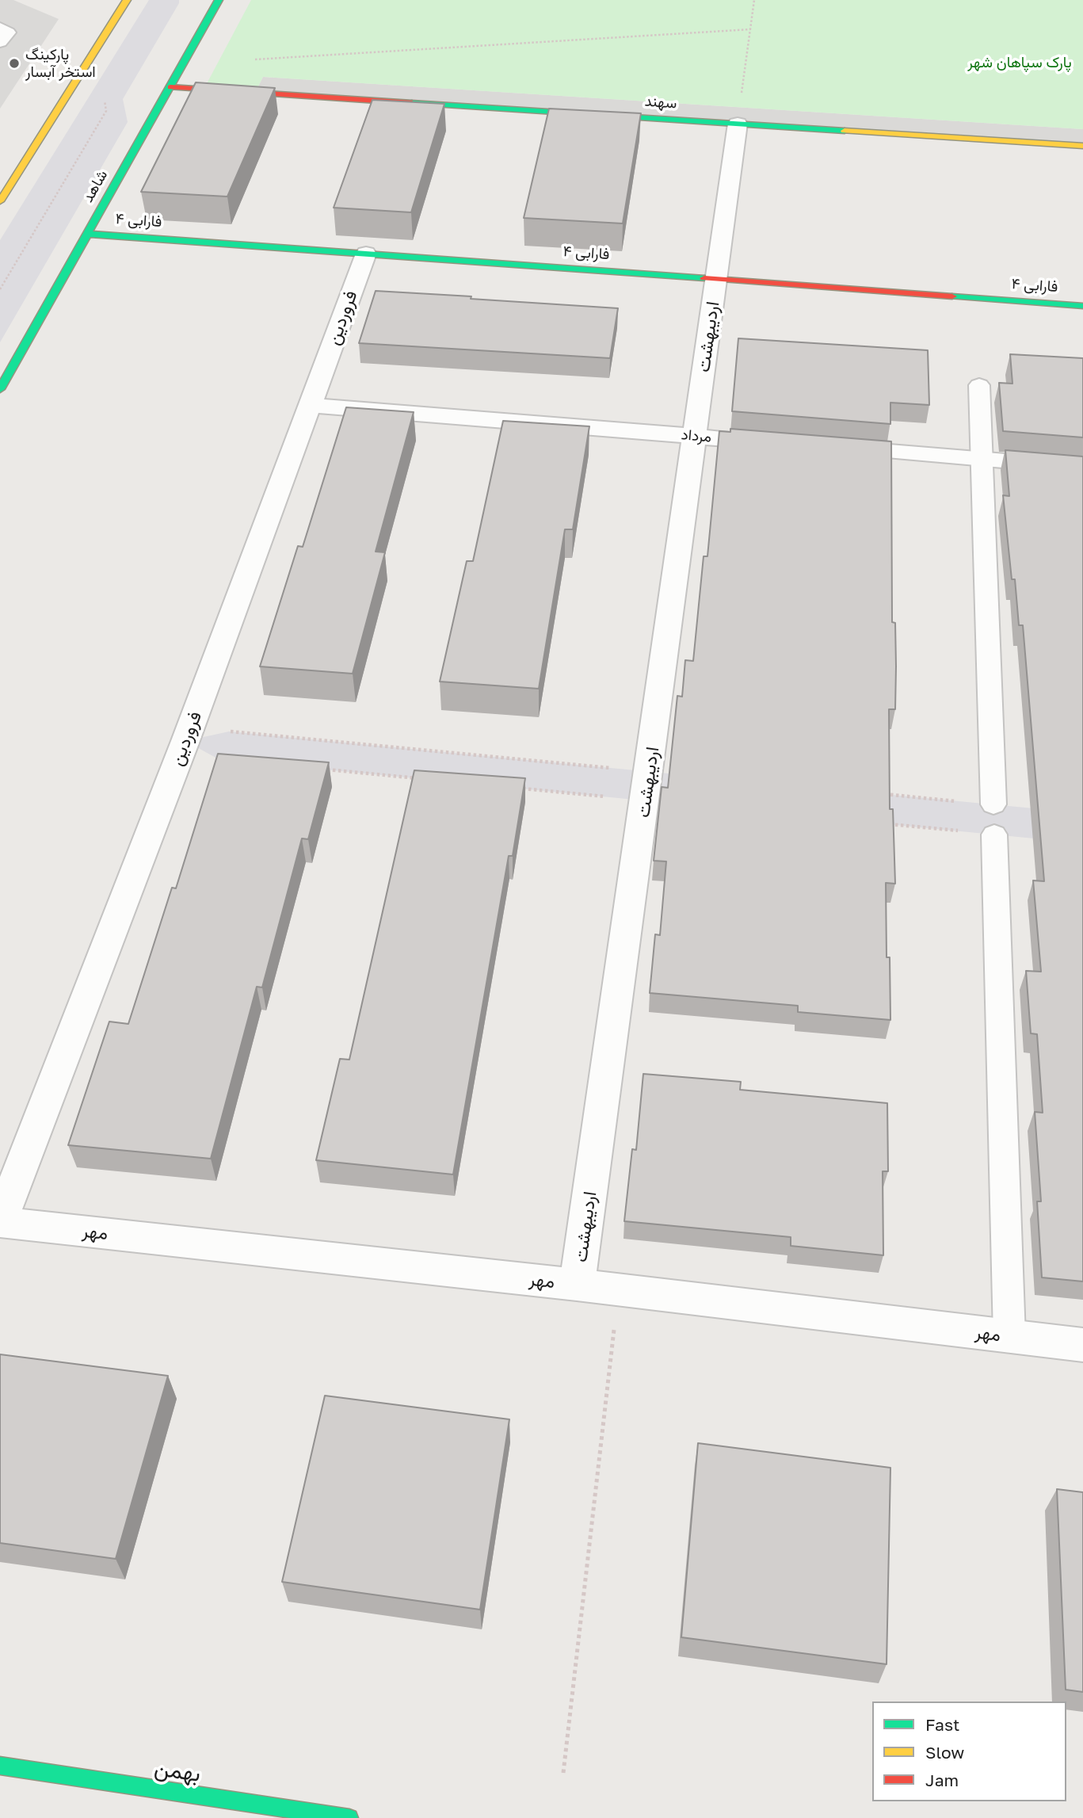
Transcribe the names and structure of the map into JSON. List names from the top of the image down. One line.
{"streets":{"street":["سهند","شاهد","فارابی ۴","فروردین","اردیبهشت","مرداد","مهر","بهمن"]},"crossings":[["سهند","شاهد"],["سهند","اردیبهشت"],["شاهد","فارابی ۴"],["فارابی ۴","فروردین"],["فارابی ۴","اردیبهشت"],["فروردین","مرداد"],["فروردین","مهر"],["اردیبهشت","مرداد"],["اردیبهشت","مهر"]],"parks":["پارک سپاهان شهر"],"places":["پارکینگ استخر آبسار"],"legend":["Fast","Slow","Jam"]}
